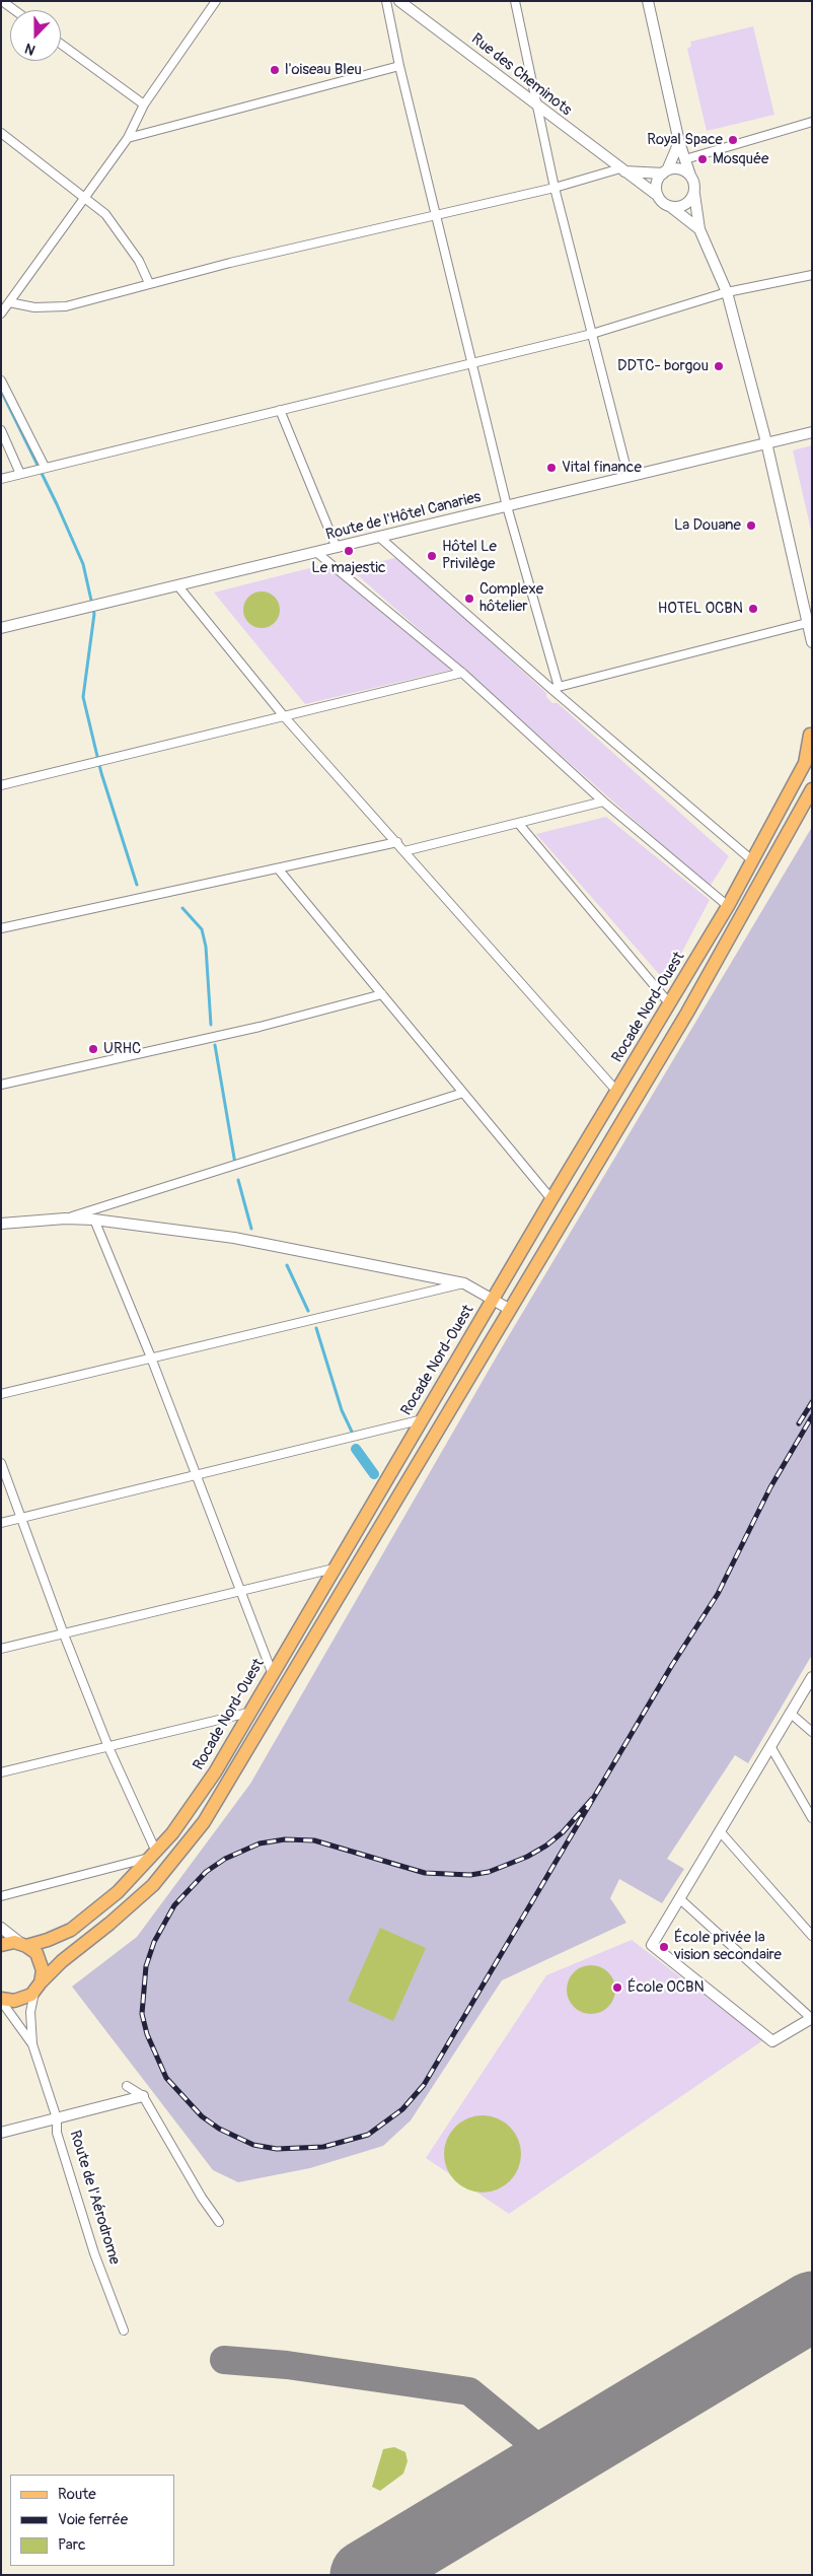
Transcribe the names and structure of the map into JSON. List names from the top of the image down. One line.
{"streets":{"main road":["Rocade Nord-Ouest"],"street":["Rue des Cheminots","Route de l'Hôtel Canaries","Route de l'Aérodrome"]},"places":["l'oiseau Bleu","Royal Space","Mosquée","DDTC- borgou","Vital finance","La Douane","Le majestic","Hôtel Le Privilège","Complexe hôtelier","HOTEL OCBN","URHC","École privée la vision secondaire","École OCBN"],"legend":["Route","Voie ferrée","Parc"],"north":"bottom"}
